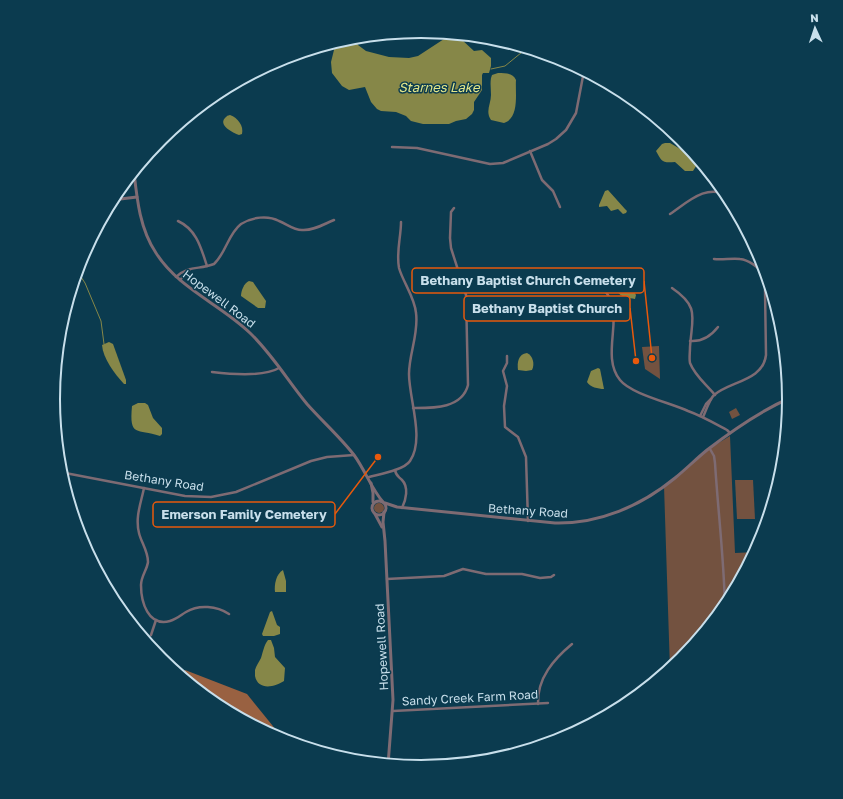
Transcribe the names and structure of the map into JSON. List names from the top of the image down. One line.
{"streets":{"street":["Hopewell Road","Bethany Road","Sandy Creek Farm Road"]},"crossings":[["Hopewell Road","Bethany Road"],["Hopewell Road","Sandy Creek Farm Road"]],"water":["Starnes Lake"],"places":["Bethany Baptist Church Cemetery","Bethany Baptist Church","Emerson Family Cemetery"],"north":"top"}
